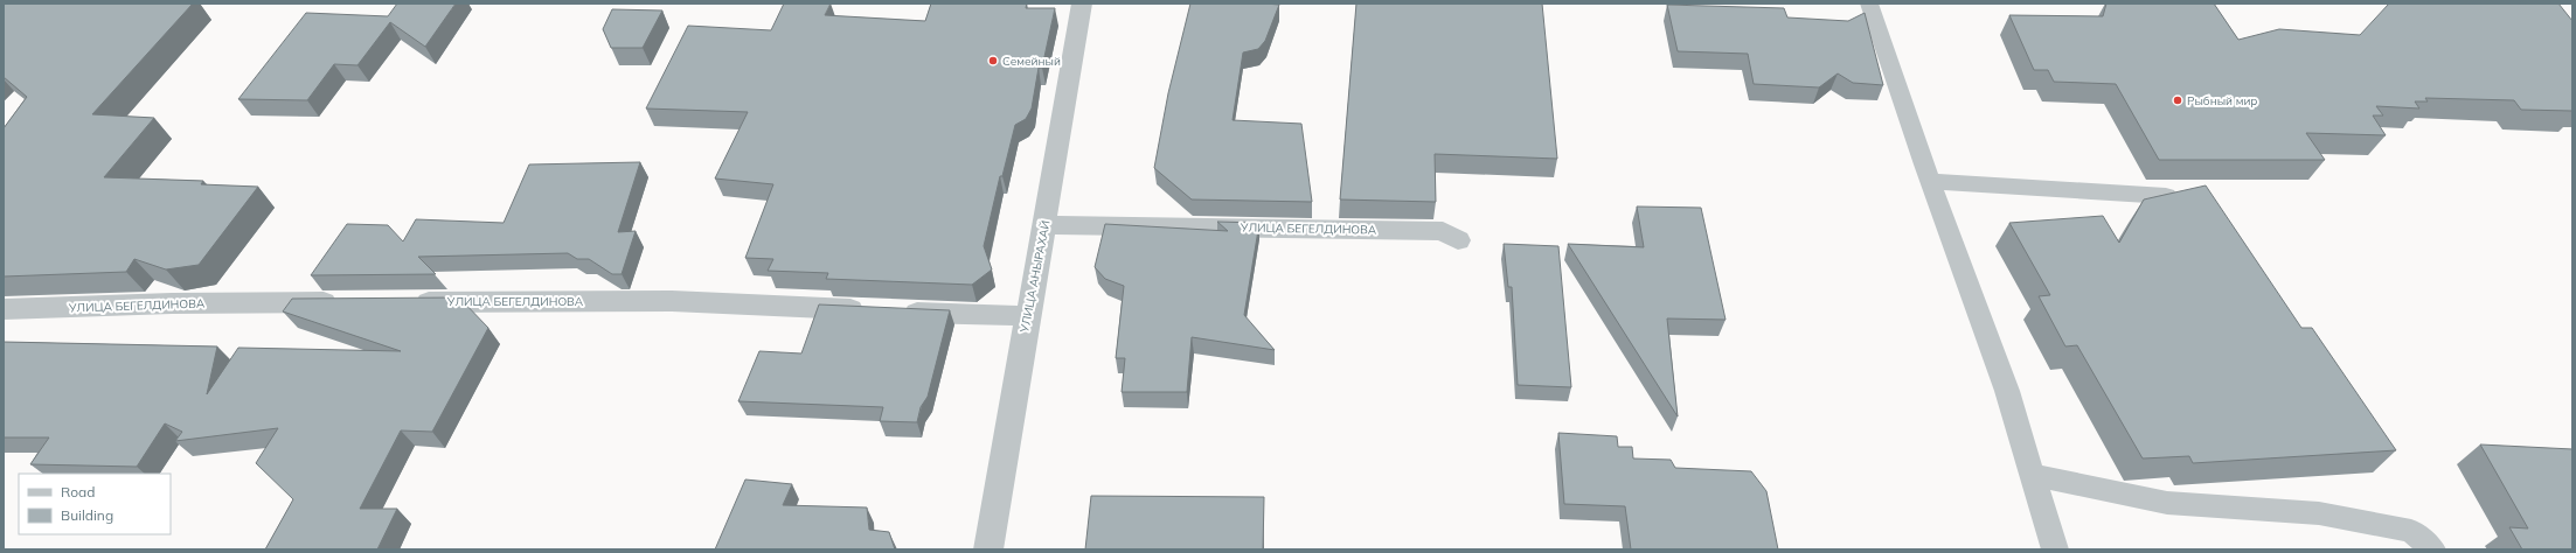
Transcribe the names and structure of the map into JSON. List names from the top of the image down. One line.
{"streets":{"street":["УЛИЦА БЕГЕЛДИНОВА","УЛИЦА АНЫРАХАЙ"]},"crossings":[["УЛИЦА БЕГЕЛДИНОВА","УЛИЦА АНЫРАХАЙ"]],"places":["Семейный","Рыбный мир"],"legend":["Road","Building"]}
